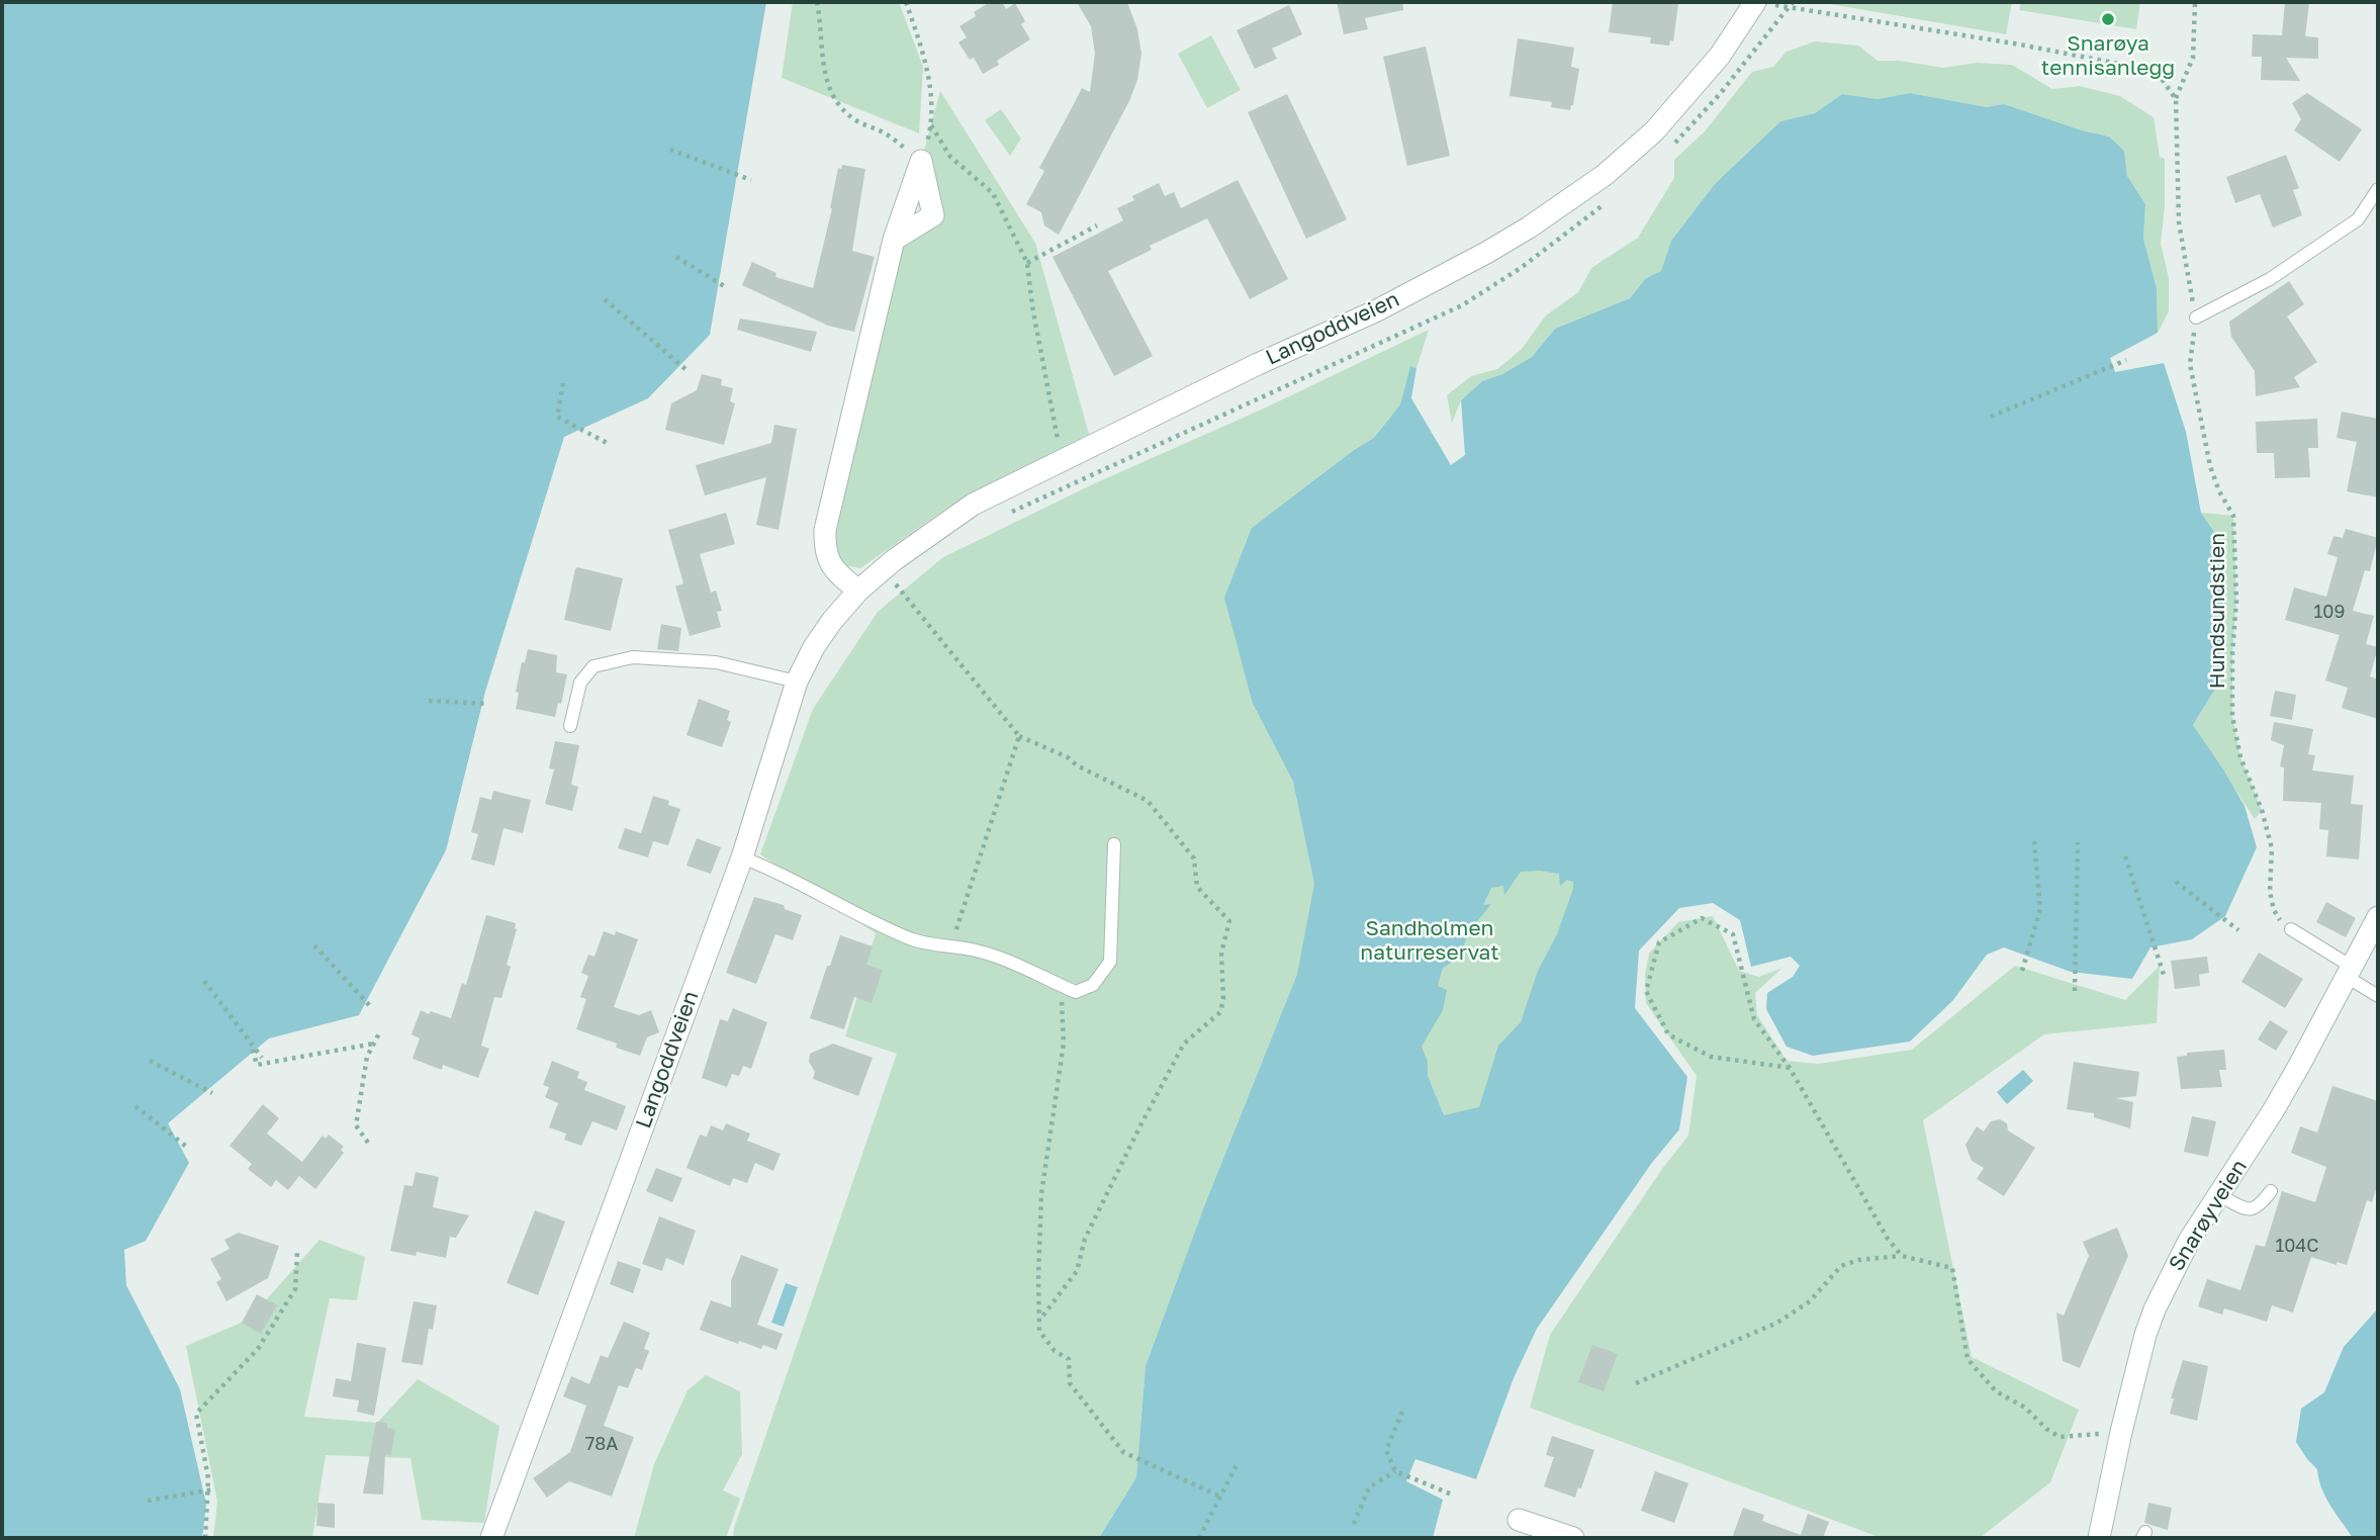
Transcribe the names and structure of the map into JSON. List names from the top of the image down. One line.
{"streets":{"street":["Langoddveien","Snarøyveien"],"path":["Hundsundstien"]},"parks":["Sandholmen naturreservat"],"places":["Snarøya tennisanlegg"],"house_numbers":["109","104C","78A"]}
